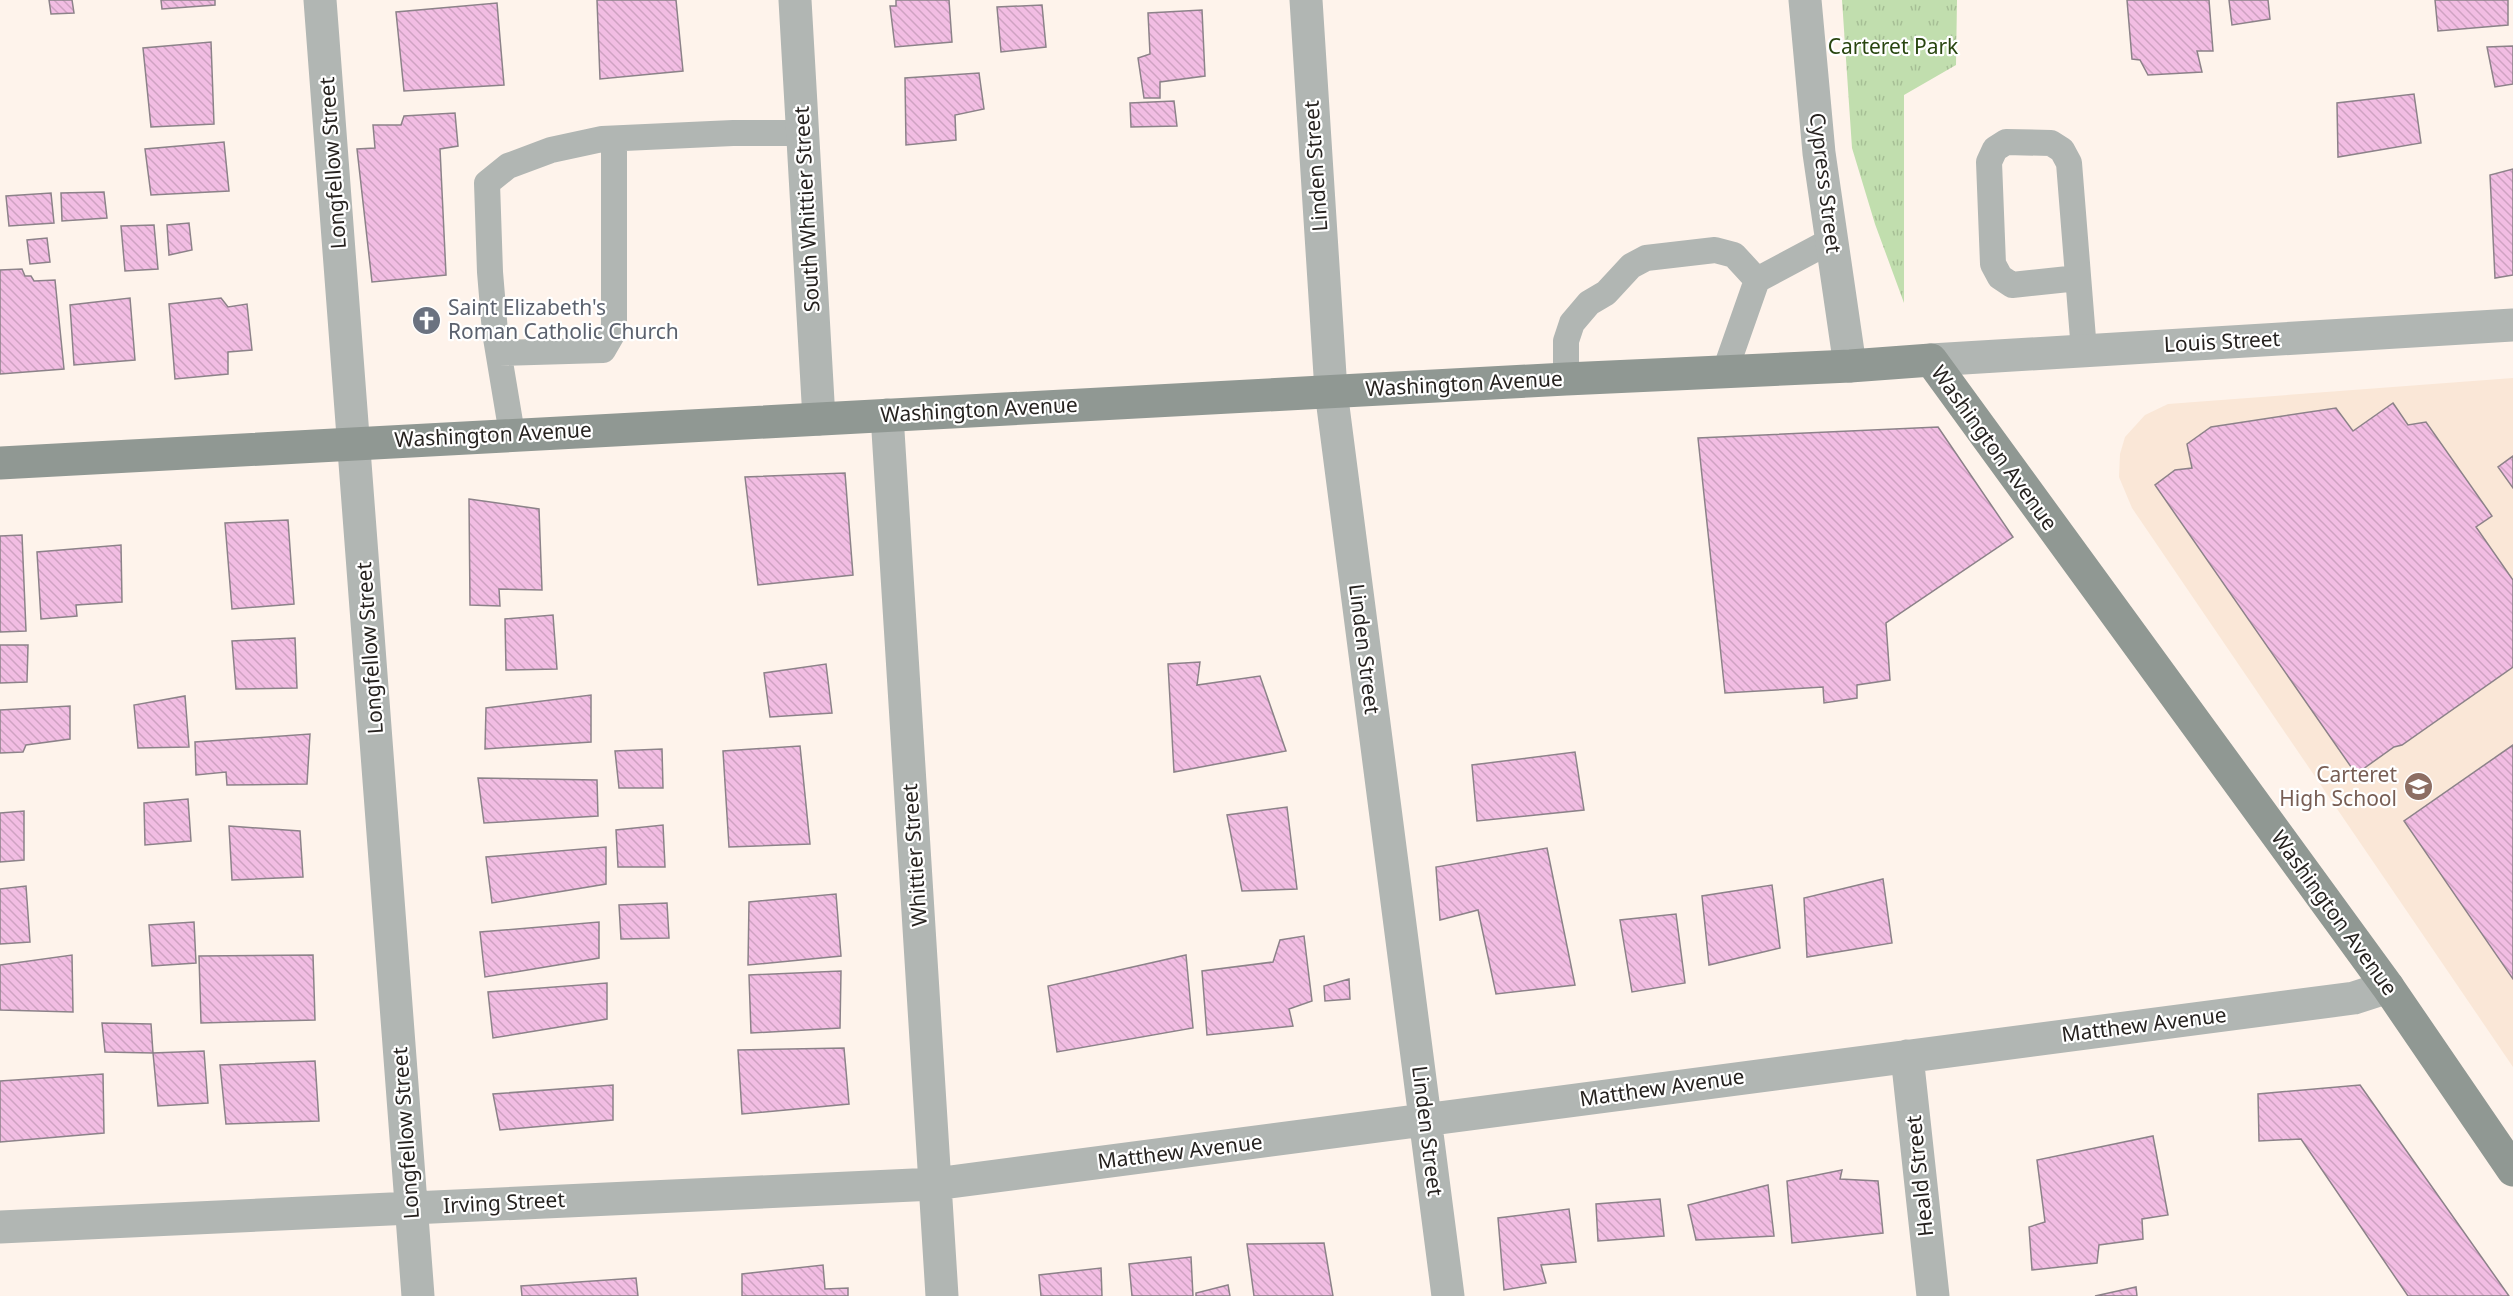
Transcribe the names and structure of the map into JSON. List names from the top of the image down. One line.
{"streets":{"street":["Longfellow Street","Linden Street","Cypress Street","South Whittier Street","Louis Street","Washington Avenue","Whittier Street","Matthew Avenue","Heald Street","Irving Street"]},"crossings":[["Longfellow Street","Washington Avenue"],["Longfellow Street","Irving Street"],["Linden Street","Washington Avenue"],["Linden Street","Matthew Avenue"],["Cypress Street","Washington Avenue"],["South Whittier Street","Washington Avenue"],["Louis Street","Washington Avenue"],["Washington Avenue","Whittier Street"],["Washington Avenue","Matthew Avenue"],["Whittier Street","Matthew Avenue"],["Whittier Street","Irving Street"],["Matthew Avenue","Heald Street"],["Matthew Avenue","Irving Street"]],"parks":["Carteret Park"],"places":{"church":["Saint Elizabeth's Roman Catholic Church"],"school or university":["Carteret High School"]}}
